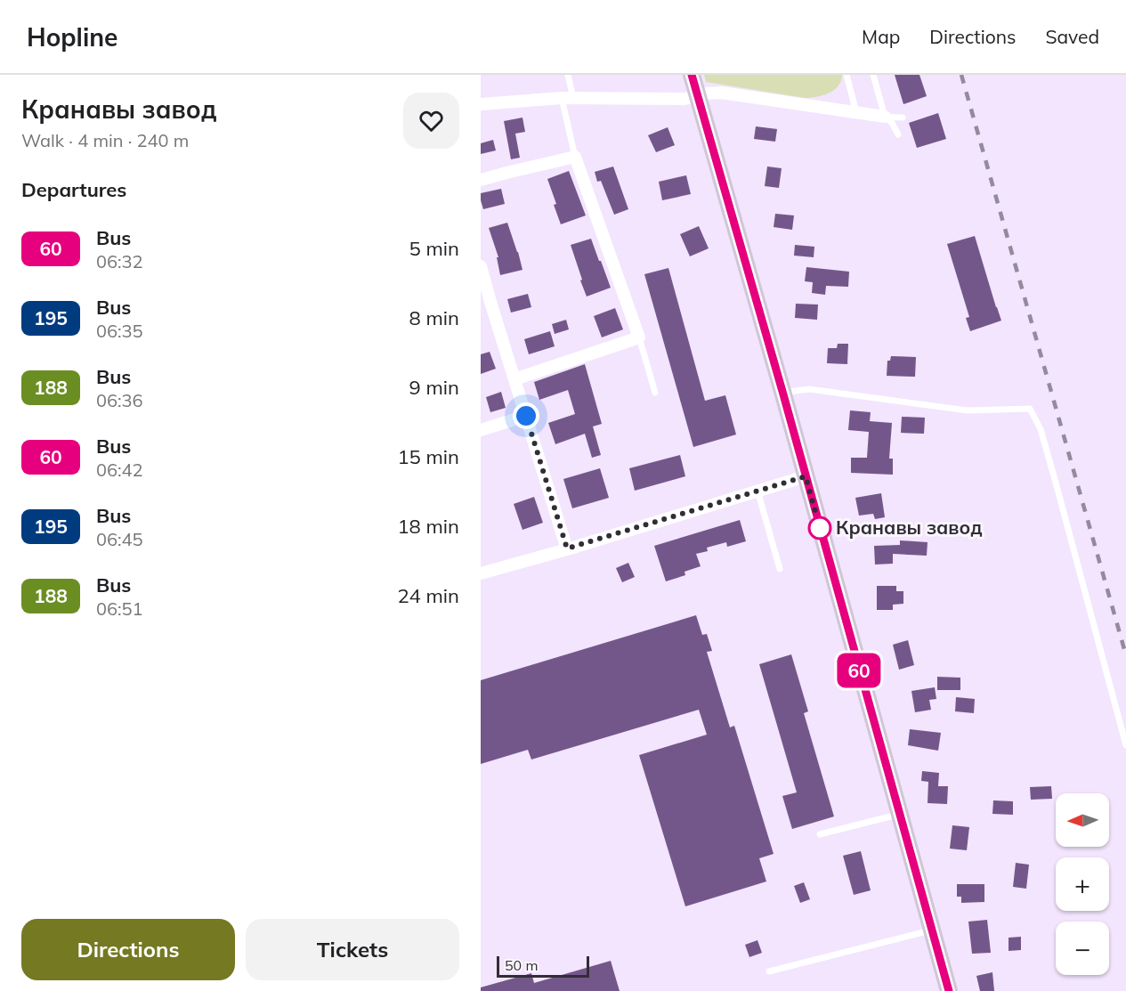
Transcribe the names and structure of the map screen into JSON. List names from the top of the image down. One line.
{"places":["Кранавы завод"],"lines":["bus line 60"],"scale_bar":"50 m","north":"left","page":{"header":"Hopline","nav":["Map","Directions","Saved"],"heading":[["Кранавы завод","Walk · 4 min · 240 m"],"Departures"],"on_map":"60","list":[{"mark":"60","name":"Bus","note":"06:32","value":"5 min"},{"mark":"195","name":"Bus","note":"06:35","value":"8 min"},{"mark":"188","name":"Bus","note":"06:36","value":"9 min"},{"mark":"60","name":"Bus","note":"06:42","value":"15 min"},{"mark":"195","name":"Bus","note":"06:45","value":"18 min"},{"mark":"188","name":"Bus","note":"06:51","value":"24 min"}],"map_buttons":["+","−"],"buttons":["Directions","Tickets"],"scale":"50 m"}}
